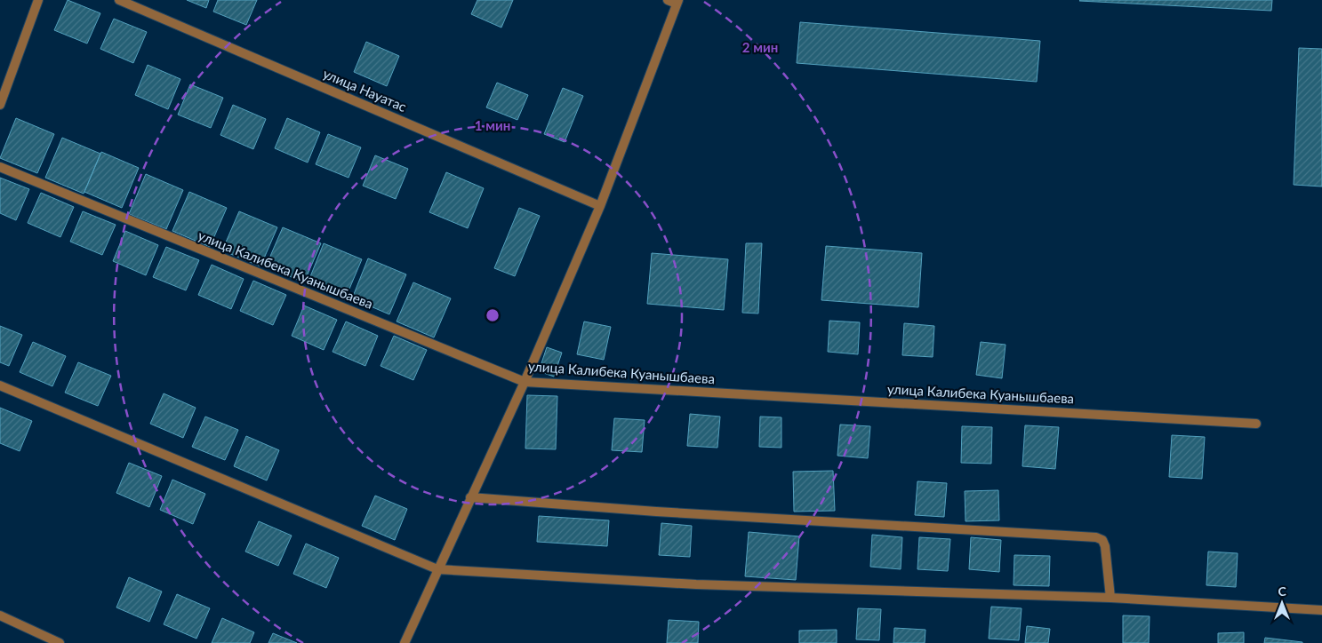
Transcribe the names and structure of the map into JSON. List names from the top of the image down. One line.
{"streets":{"street":["улица Науатас","улица Калибека Куанышбаева"]},"north":"top","rings":["2 мин","1 мин"]}
